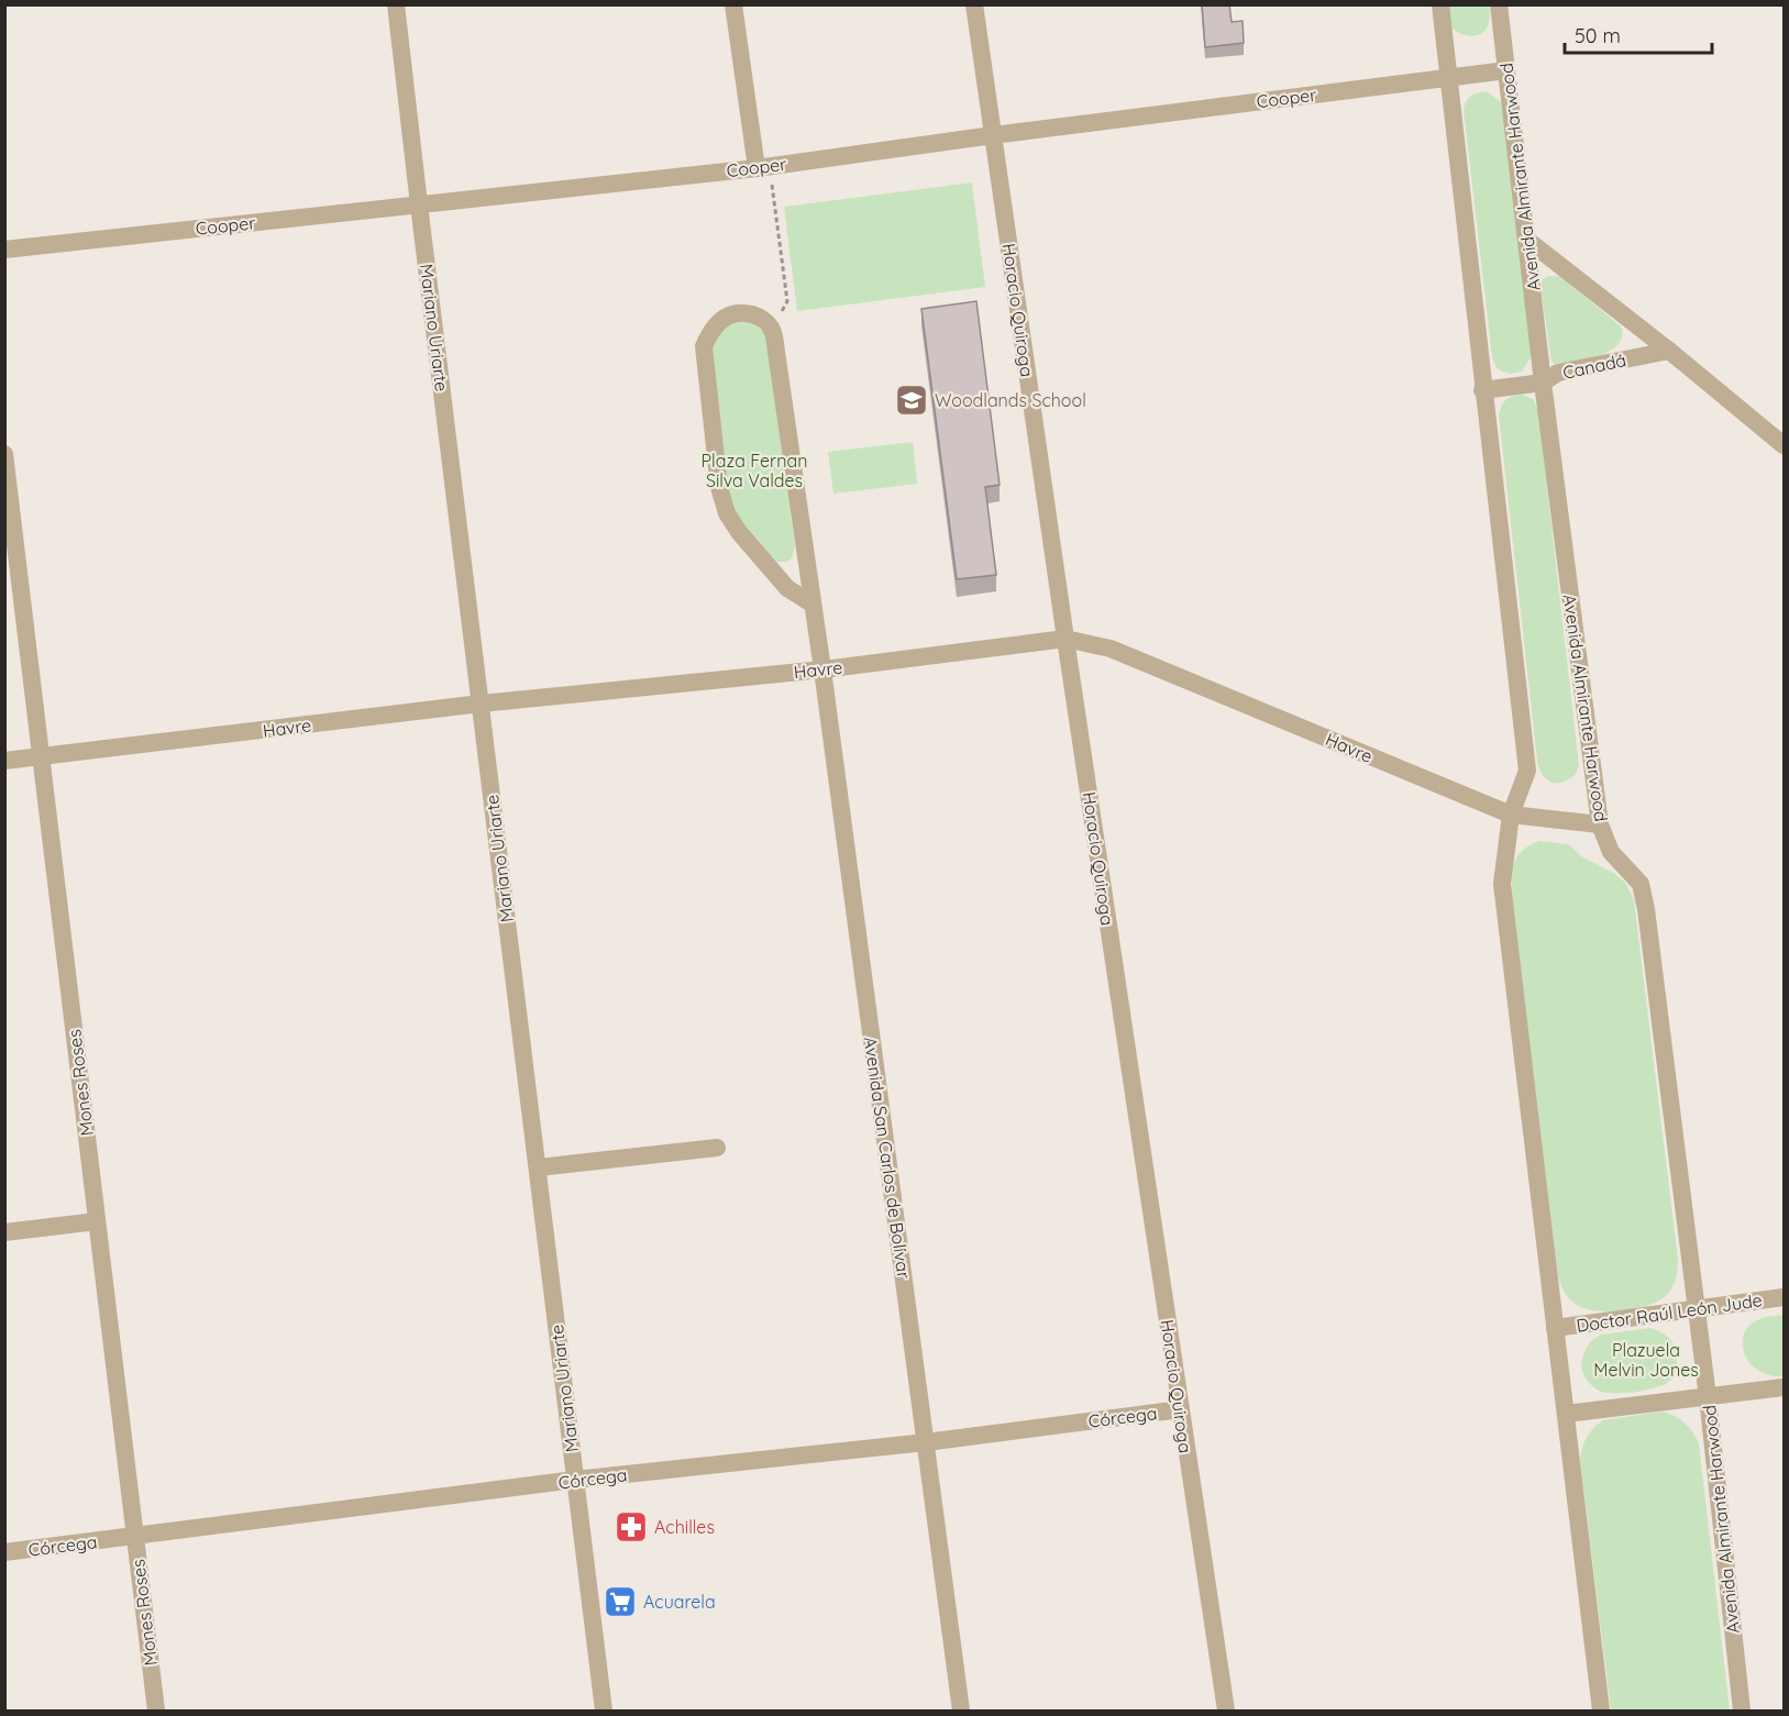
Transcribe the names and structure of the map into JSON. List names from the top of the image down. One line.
{"streets":{"street":["Cooper","Avenida Almirante Harwood","Horacio Quiroga","Mariano Uriarte","Canadá","Havre","Mones Roses","Avenida San Carlos de Bolívar","Doctor Raúl León Jude","Córcega"]},"crossings":[["Cooper","Avenida Almirante Harwood"],["Cooper","Horacio Quiroga"],["Cooper","Mariano Uriarte"],["Avenida Almirante Harwood","Canadá"],["Avenida Almirante Harwood","Havre"],["Avenida Almirante Harwood","Doctor Raúl León Jude"],["Horacio Quiroga","Havre"],["Horacio Quiroga","Córcega"],["Mariano Uriarte","Havre"],["Mariano Uriarte","Córcega"],["Havre","Mones Roses"],["Havre","Avenida San Carlos de Bolívar"],["Mones Roses","Córcega"],["Avenida San Carlos de Bolívar","Córcega"]],"parks":["Plaza Fernan Silva Valdes","Plazuela Melvin Jones"],"places":{"school or university":["Woodlands School"],"pharmacy":["Achilles"],"supermarket":["Acuarela"]},"scale_bar":"50 m"}
